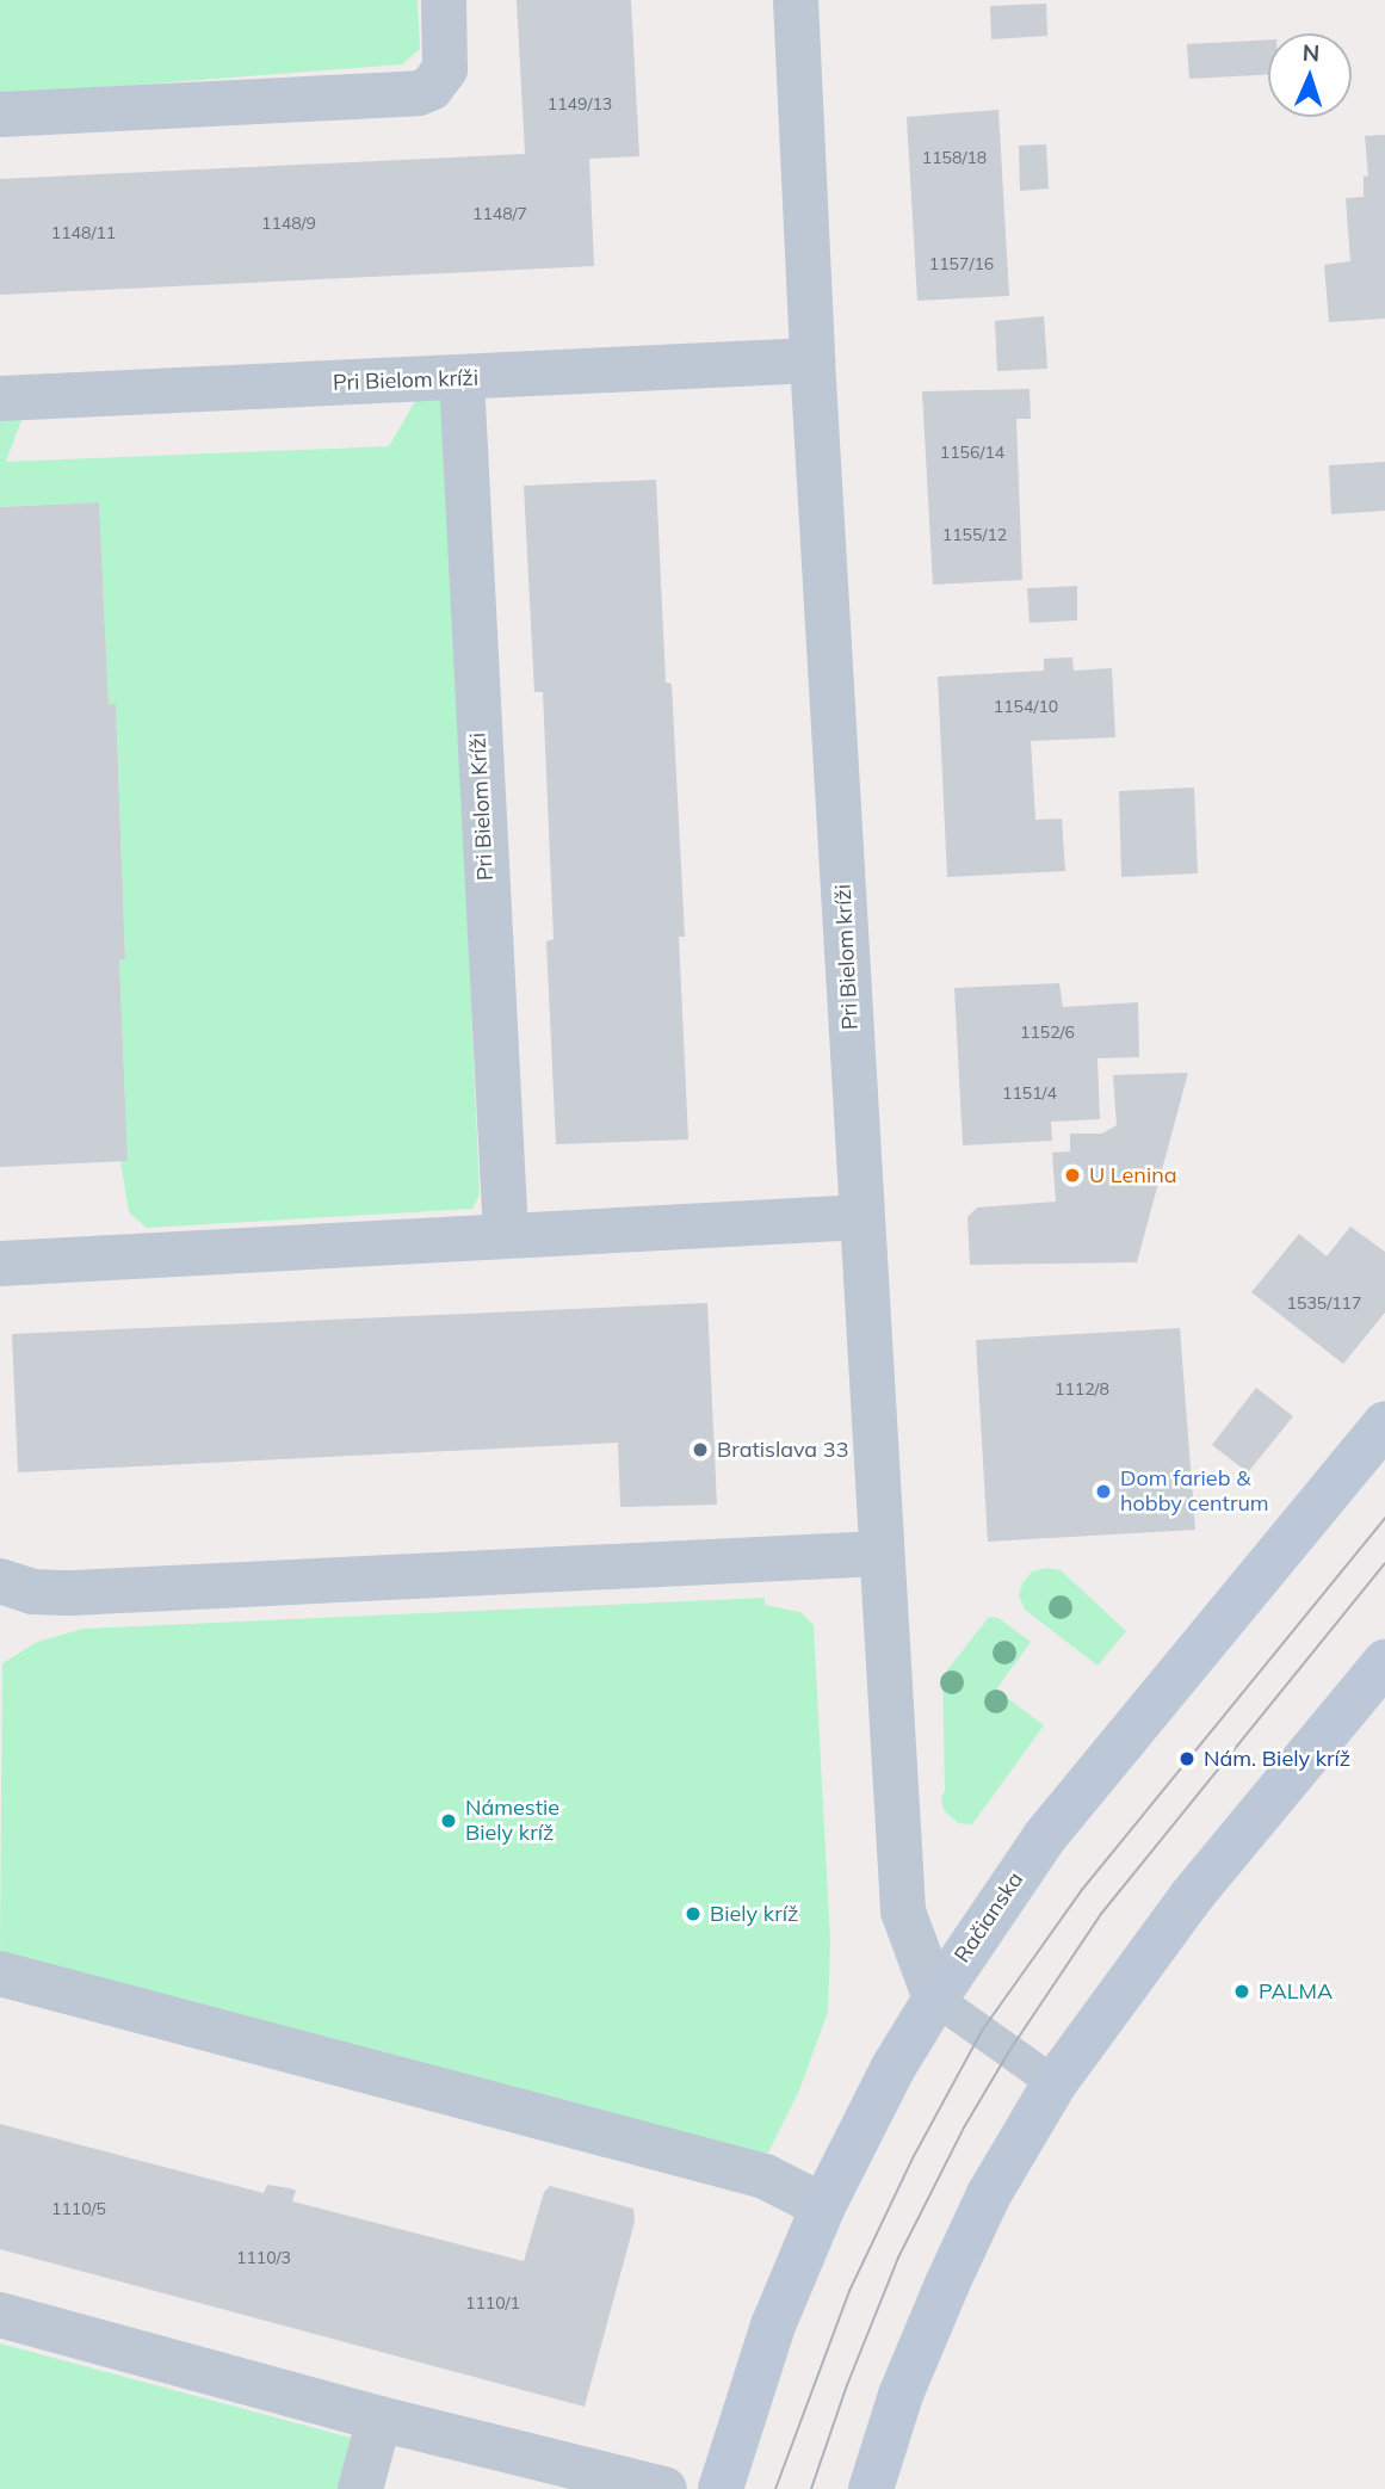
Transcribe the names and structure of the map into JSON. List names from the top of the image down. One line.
{"streets":{"main road":["Račianska"],"street":["Pri Bielom kríži","Pri Bielom Kríži"]},"crossings":[["Pri Bielom kríži","Pri Bielom Kríži"]],"places":["U Lenina","Bratislava 33","Dom farieb & hobby centrum","Nám. Biely kríž","Námestie Biely kríž","Biely kríž","PALMA"],"house_numbers":["1149/13","1158/18","1148/7","1148/9","1148/11","1157/16","1156/14","1155/12","1154/10","1152/6","1151/4","1535/117","1112/8","1110/5","1110/3","1110/1"],"north":"top"}
